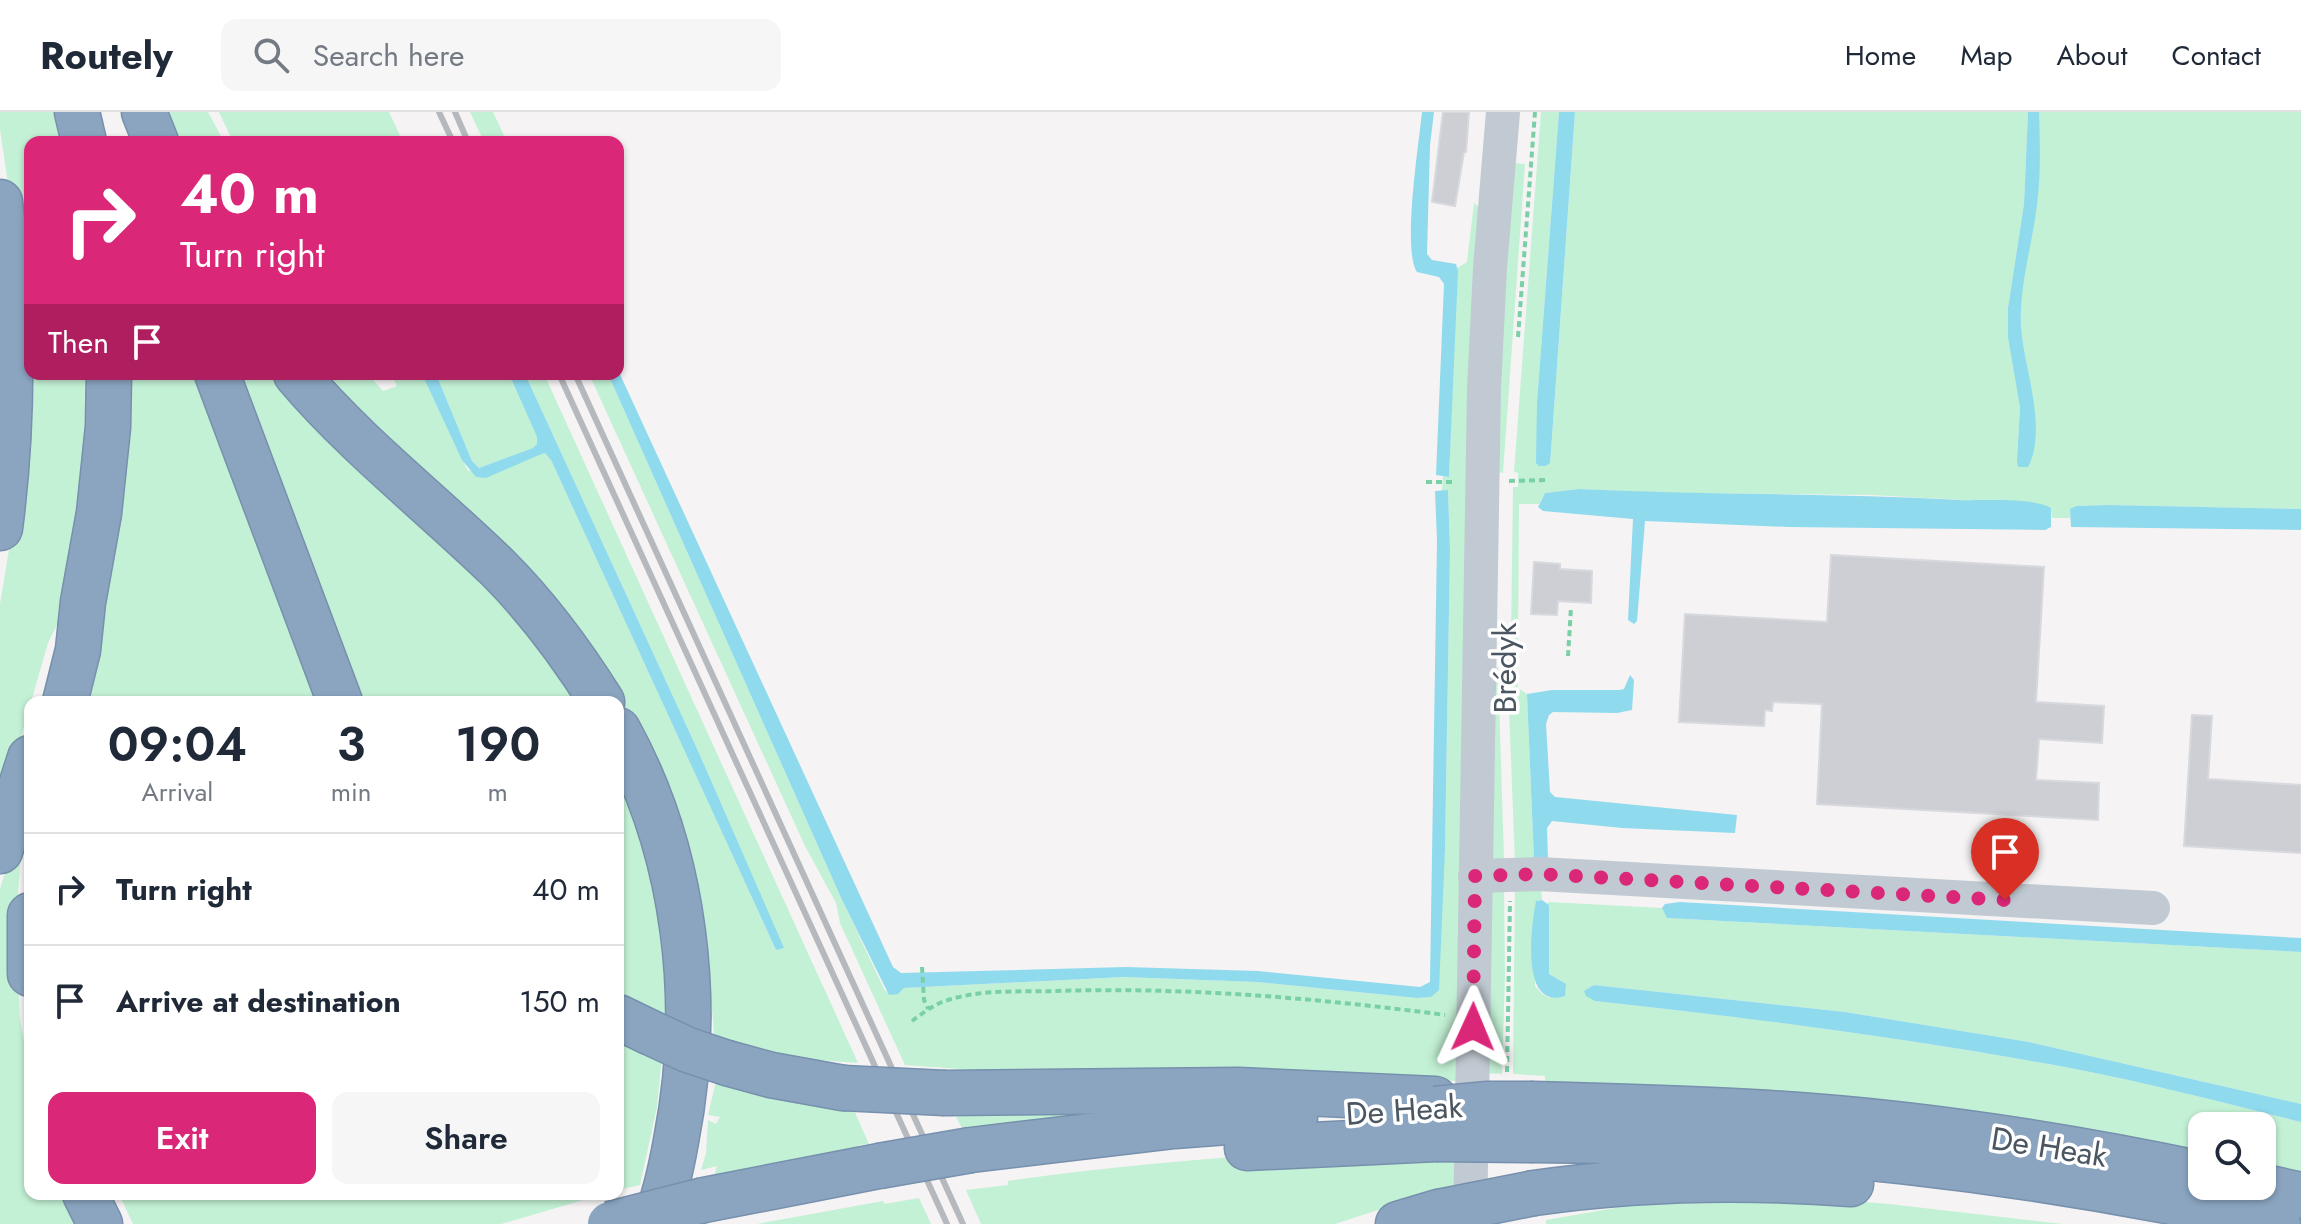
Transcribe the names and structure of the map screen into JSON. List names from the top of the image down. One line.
{"streets":{"highway":["De Heak"],"street":["Brédyk"]},"page":{"header":"Routely","search":"Search here","nav":["Home","Map","About","Contact"],"turn":["40 m","Turn right"],"then":"Then","eta":["09:04","Arrival","3","min","190","m"],"list":[{"name":"Turn right","value":"40 m"},{"name":"Arrive at destination","value":"150 m"}],"buttons":["Exit","Share"]}}
